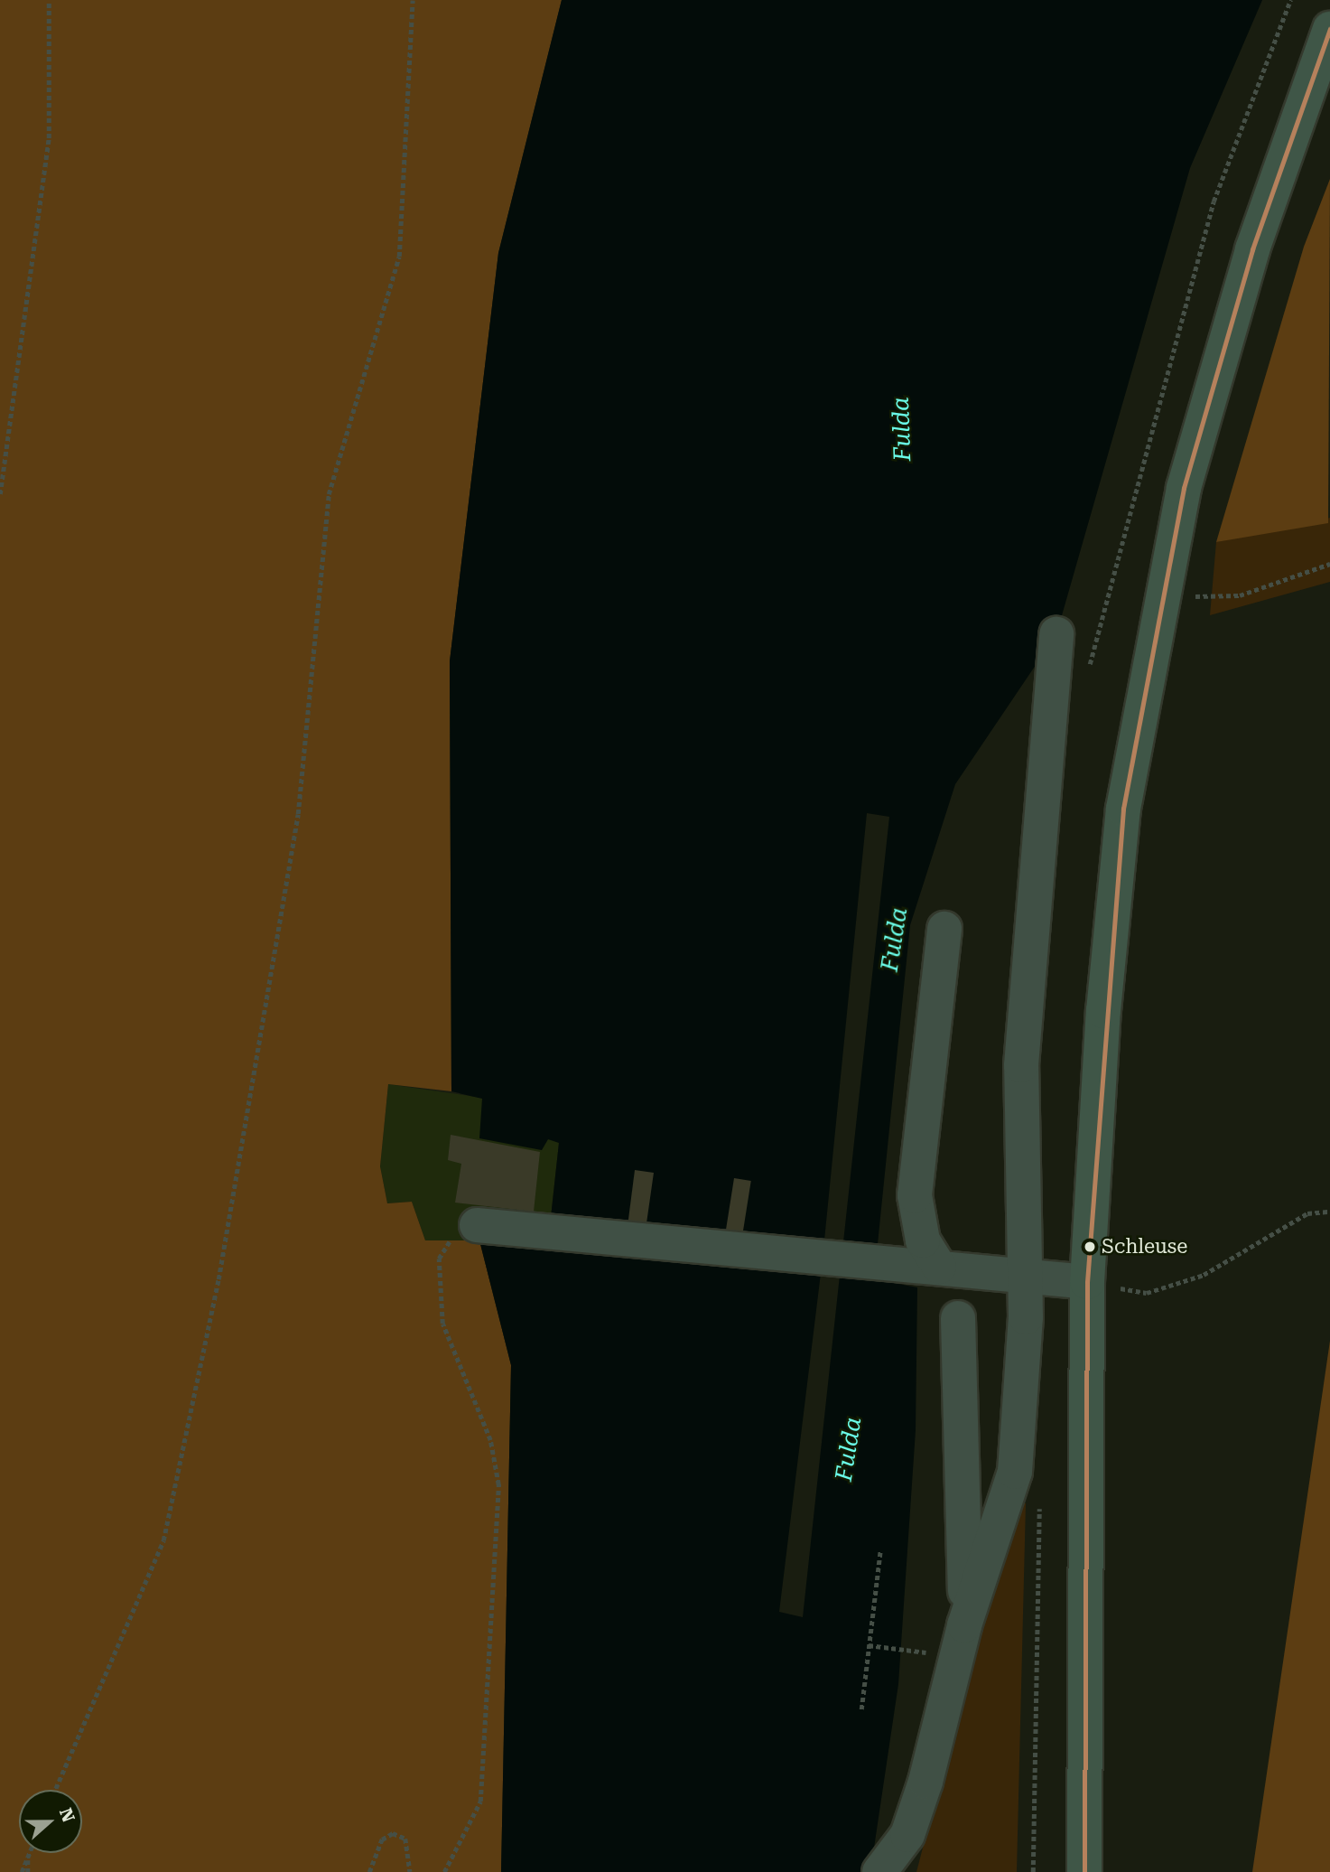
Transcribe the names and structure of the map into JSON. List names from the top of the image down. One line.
{"water":["Fulda"],"places":["Schleuse"],"north":"right"}
